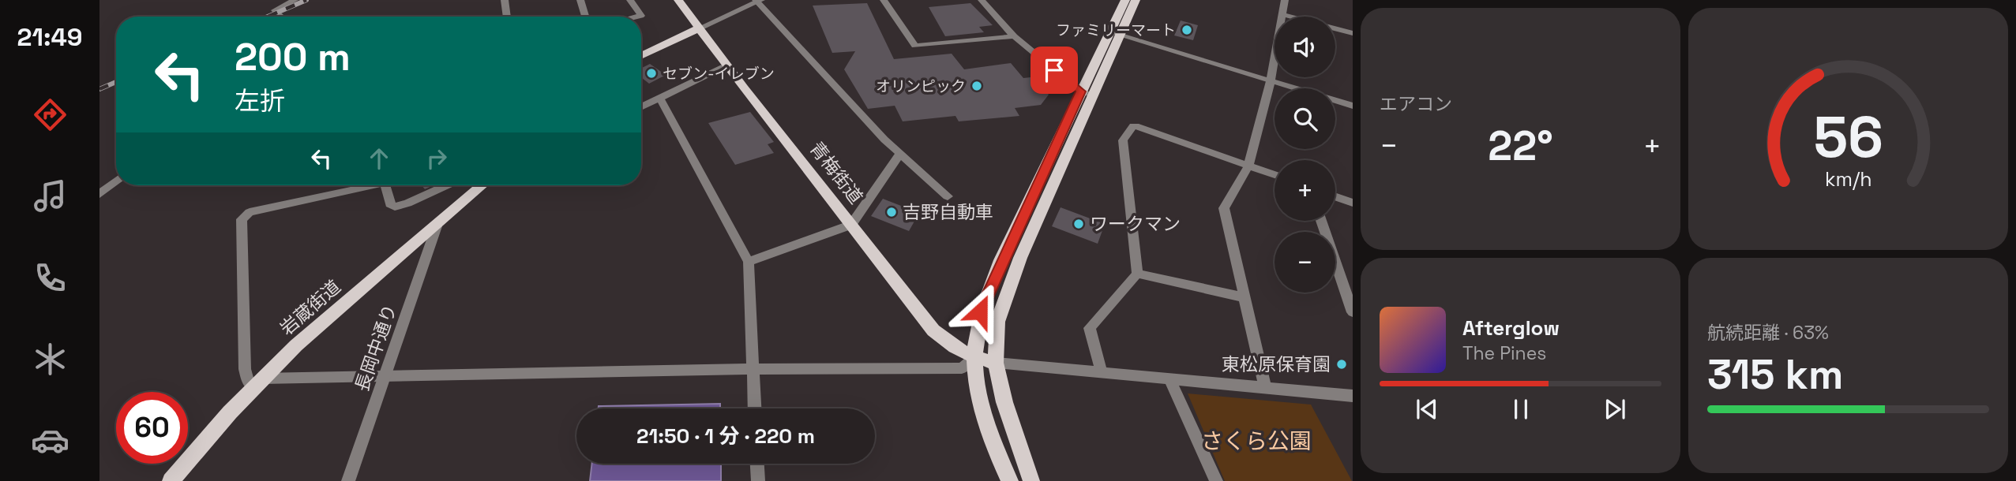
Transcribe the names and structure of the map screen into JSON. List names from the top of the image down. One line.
{"streets":{"main road":["青梅街道","岩蔵街道"],"street":["長岡中通り"]},"crossings":[["岩蔵街道","長岡中通り"]],"parks":["さくら公園"],"places":["ファミリーマート","セブン-イレブン","オリンピック","吉野自動車","ワークマン","東松原保育園"],"page":{"tabs":"21:49","tile":["エアコン",["航続距離 · 63%","315 km"]],"map_buttons":["+","−"],"turn":["200 m","左折"],"heat":["−","22°","+"],"song":["Afterglow","The Pines"],"limit":"60","trip":"21:50 · 1 分 · 220 m","gauge":["56","km/h"]}}
